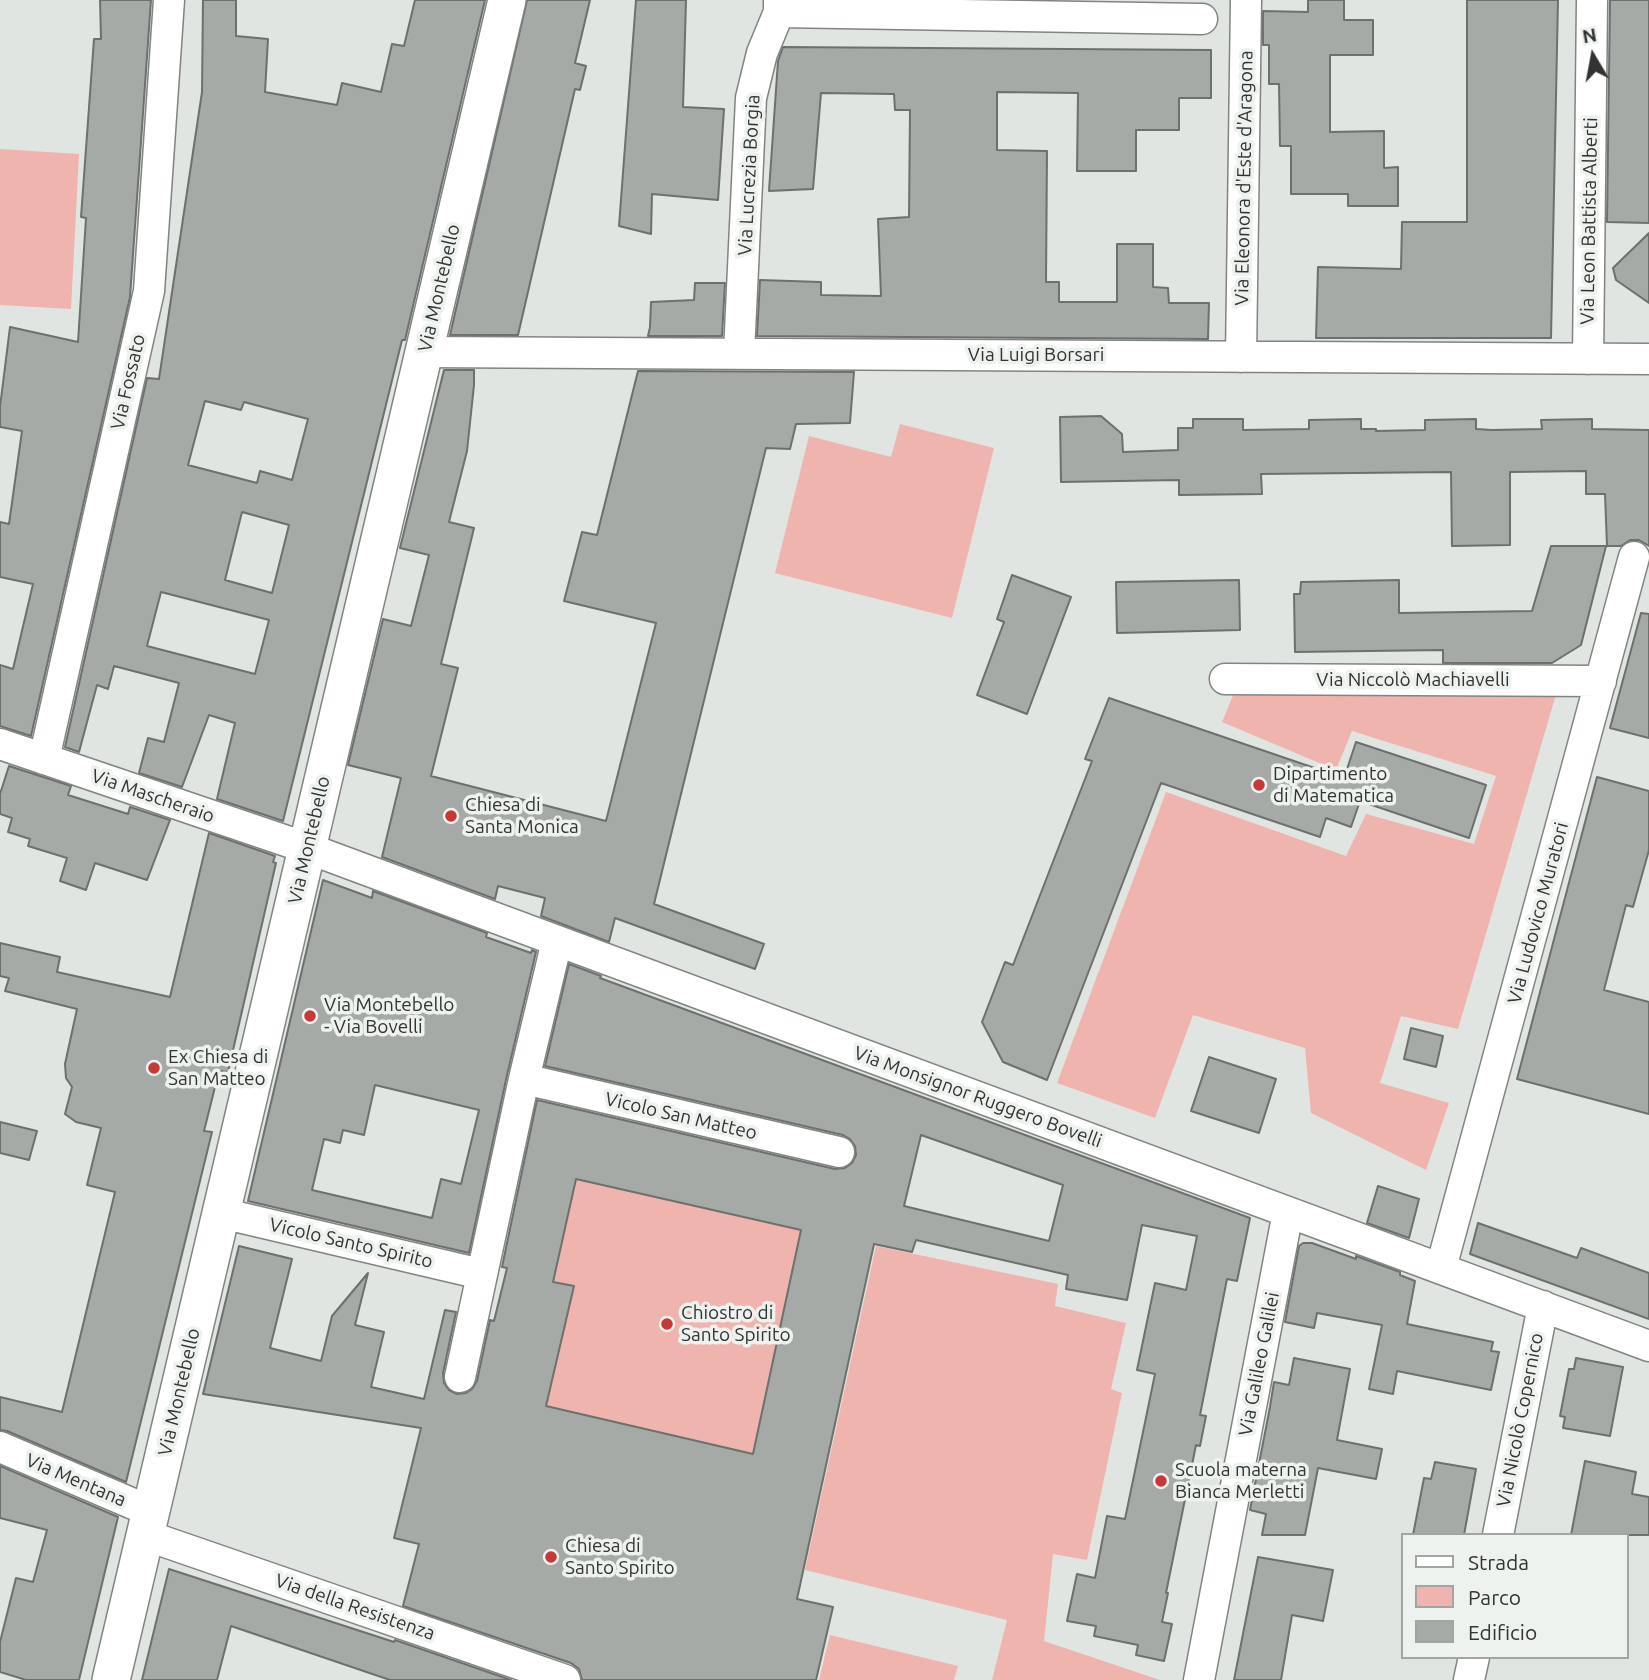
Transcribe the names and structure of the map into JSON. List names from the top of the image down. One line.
{"streets":{"street":["Via Lucrezia Borgia","Via Eleonora d'Este d'Aragona","Via Leon Battista Alberti","Via Montebello","Via Luigi Borsari","Via Fossato","Via Niccolò Machiavelli","Via Mascheraio","Via Ludovico Muratori","Via Monsignor Ruggero Bovelli","Vicolo San Matteo","Vicolo Santo Spirito","Via Galileo Galilei","Via Nicolò Copernico","Via Mentana","Via della Resistenza"]},"crossings":[["Via Lucrezia Borgia","Via Luigi Borsari"],["Via Eleonora d'Este d'Aragona","Via Luigi Borsari"],["Via Leon Battista Alberti","Via Luigi Borsari"],["Via Montebello","Via Luigi Borsari"],["Via Montebello","Via Mascheraio"],["Via Montebello","Via Monsignor Ruggero Bovelli"],["Via Montebello","Vicolo Santo Spirito"],["Via Montebello","Via Mentana"],["Via Montebello","Via della Resistenza"],["Via Fossato","Via Mascheraio"],["Via Niccolò Machiavelli","Via Ludovico Muratori"],["Via Mascheraio","Via Monsignor Ruggero Bovelli"],["Via Ludovico Muratori","Via Monsignor Ruggero Bovelli"],["Via Monsignor Ruggero Bovelli","Via Galileo Galilei"],["Via Monsignor Ruggero Bovelli","Via Nicolò Copernico"],["Via Mentana","Via della Resistenza"]],"places":["Dipartimento di Matematica","Chiesa di Santa Monica","Via Montebello - Via Bovelli","Ex Chiesa di San Matteo","Chiostro di Santo Spirito","Scuola materna Bianca Merletti","Chiesa di Santo Spirito"],"legend":["Strada","Parco","Edificio"],"north":"top"}
